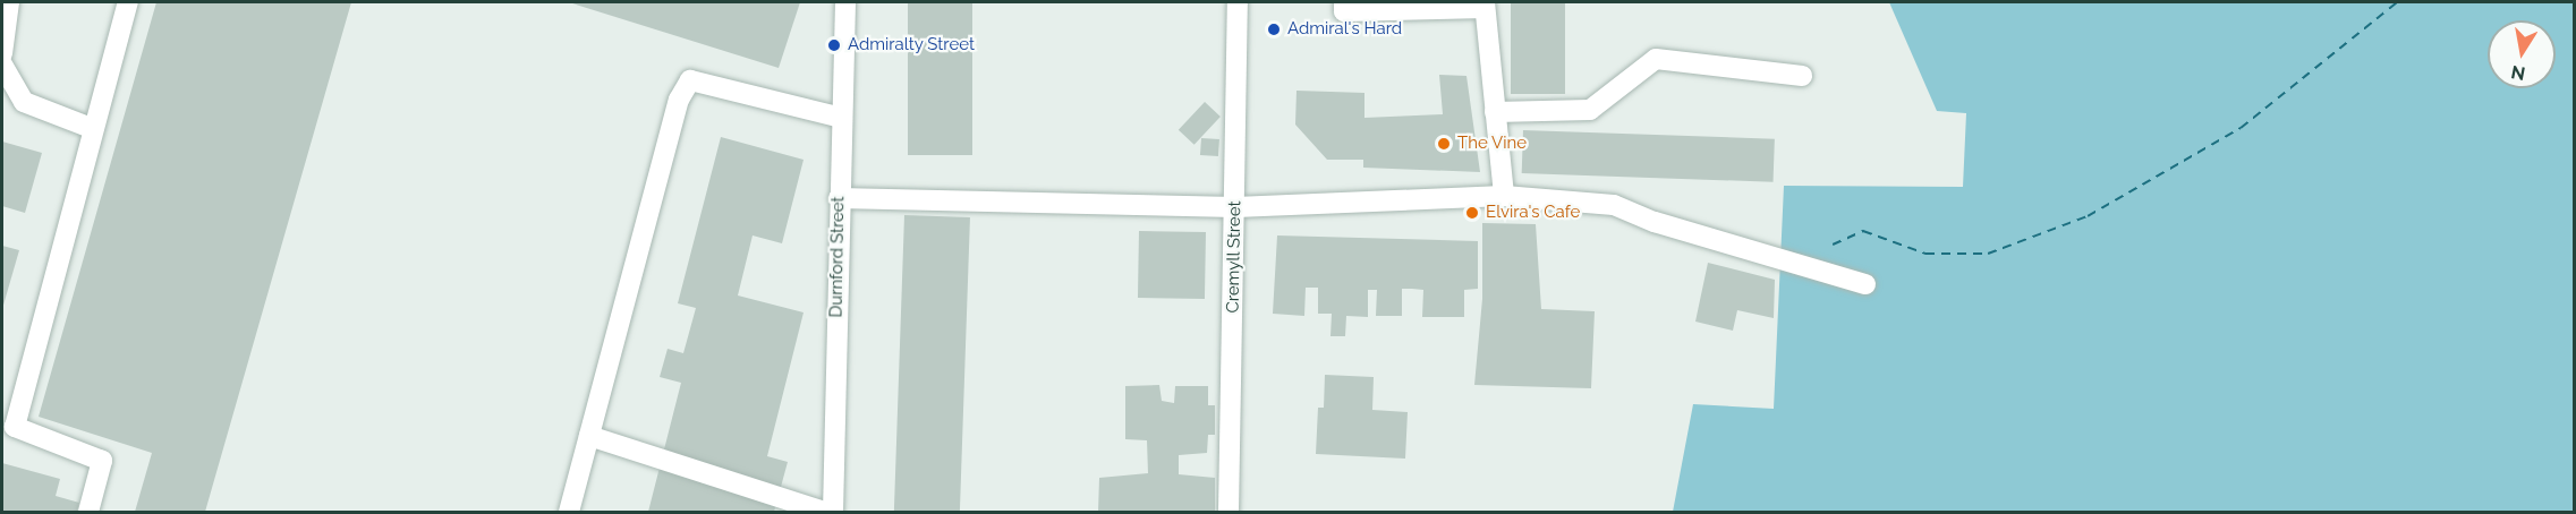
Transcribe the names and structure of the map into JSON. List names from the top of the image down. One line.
{"streets":{"street":["Durnford Street","Cremyll Street"]},"places":["Admiral's Hard","Admiralty Street","The Vine","Elvira's Cafe"],"north":"bottom"}
